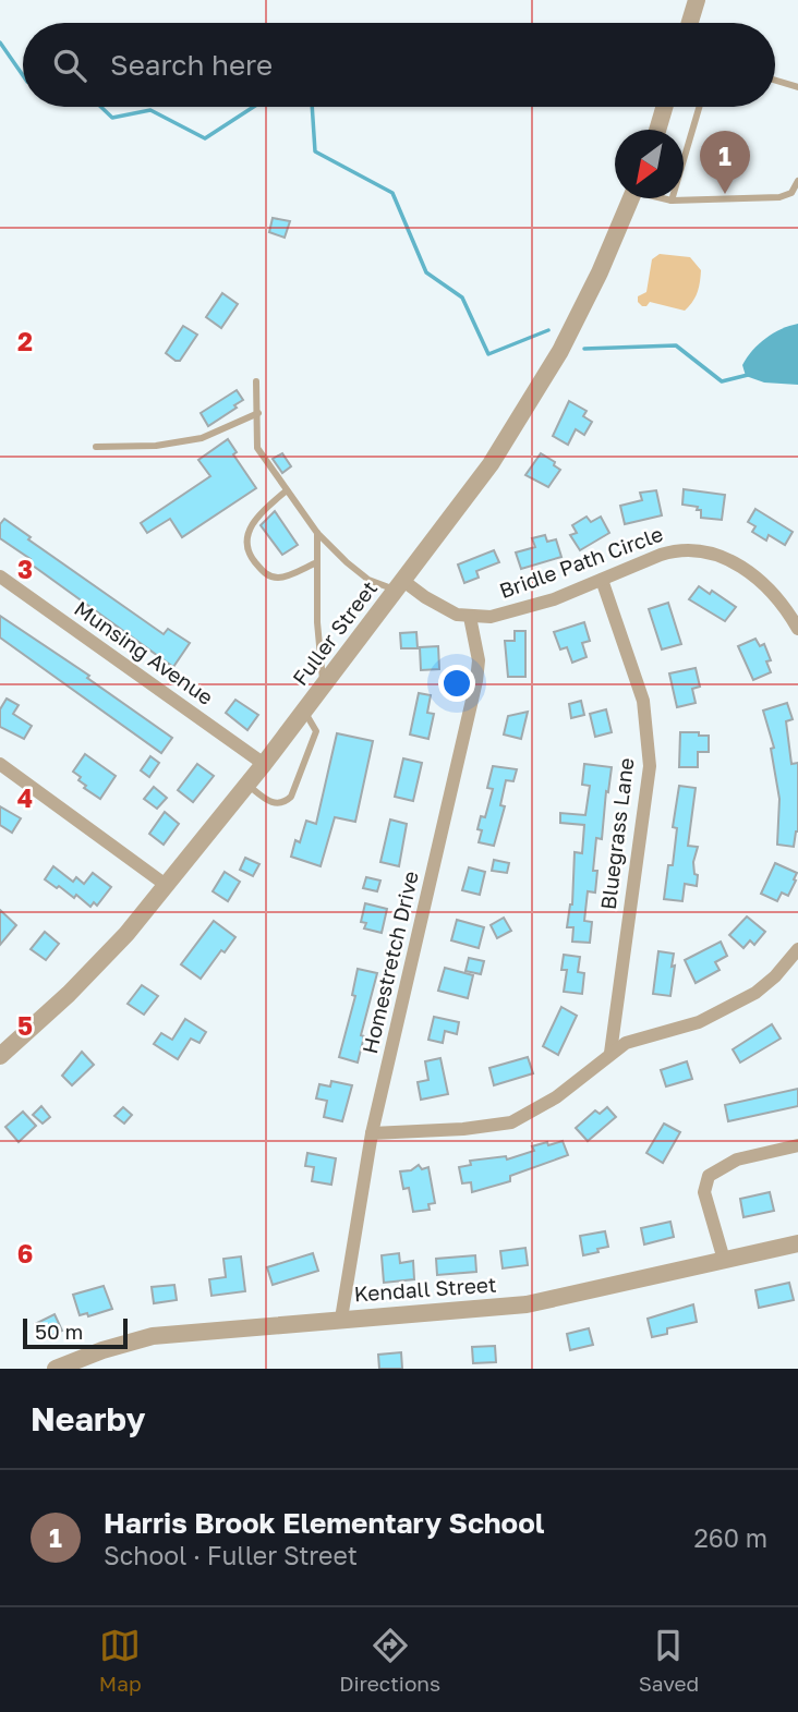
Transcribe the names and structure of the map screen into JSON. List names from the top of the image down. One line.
{"streets":{"street":["Bridle Path Circle","Fuller Street","Munsing Avenue","Bluegrass Lane","Homestretch Drive","Kendall Street"]},"crossings":[["Bridle Path Circle","Bluegrass Lane"],["Bridle Path Circle","Homestretch Drive"],["Fuller Street","Munsing Avenue"],["Homestretch Drive","Kendall Street"]],"scale_bar":"50 m","north":"bottom left","page":{"search":"Search here","pins":"1","scale":"50 m","heading":"Nearby","list":[{"mark":"1","name":"Harris Brook Elementary School","note":"School · Fuller Street","value":"260 m"}],"nav":["Map","Directions","Saved"]},"grid":{"rows":["2","3","4","5","6"]}}
